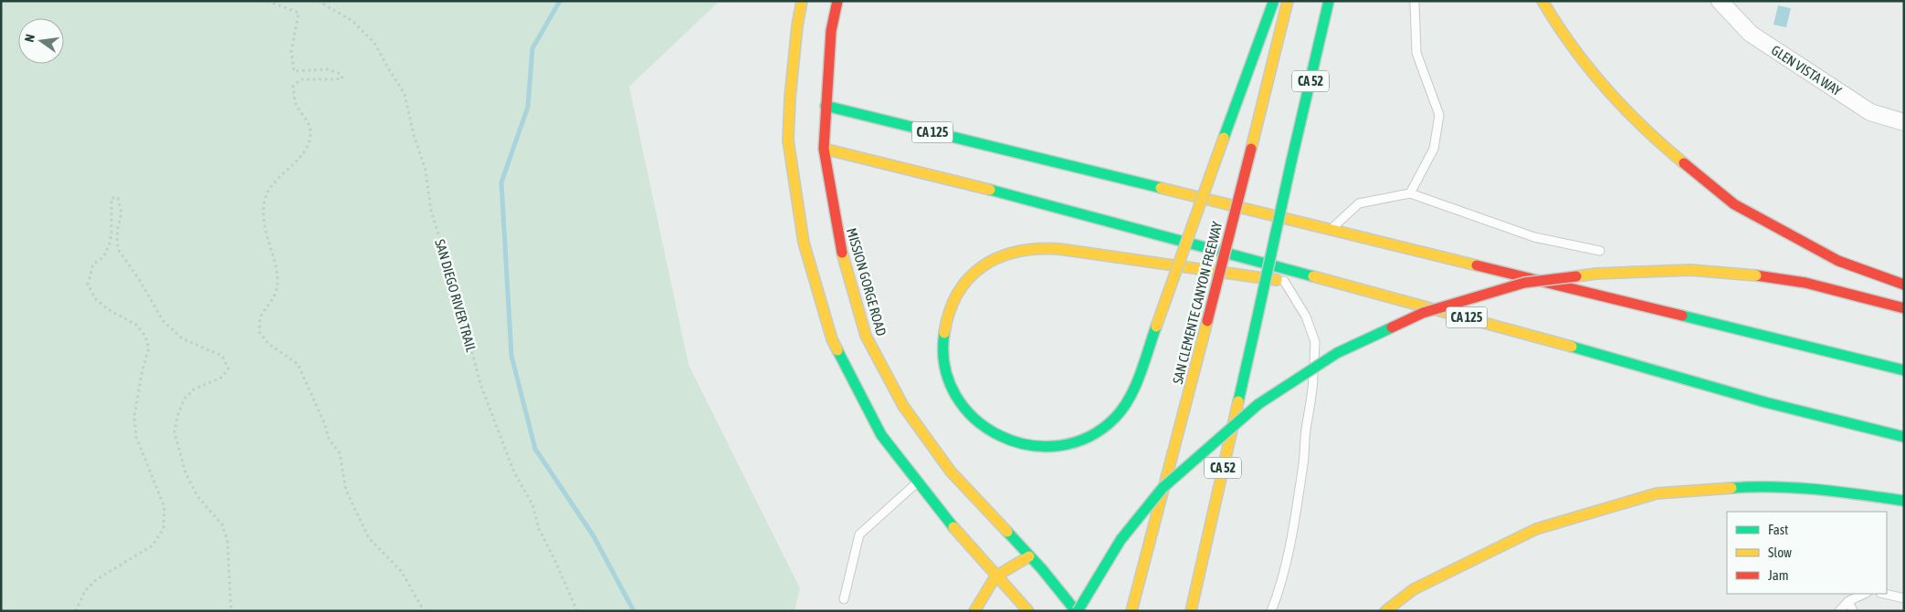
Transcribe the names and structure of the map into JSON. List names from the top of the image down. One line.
{"streets":{"main road":["CA 52","CA 125","MISSION GORGE ROAD","SAN CLEMENTE CANYON FREEWAY"],"street":["GLEN VISTA WAY"],"path":["SAN DIEGO RIVER TRAIL"]},"crossings":[["CA 125","MISSION GORGE ROAD"]],"legend":["Fast","Slow","Jam"],"north":"left"}
